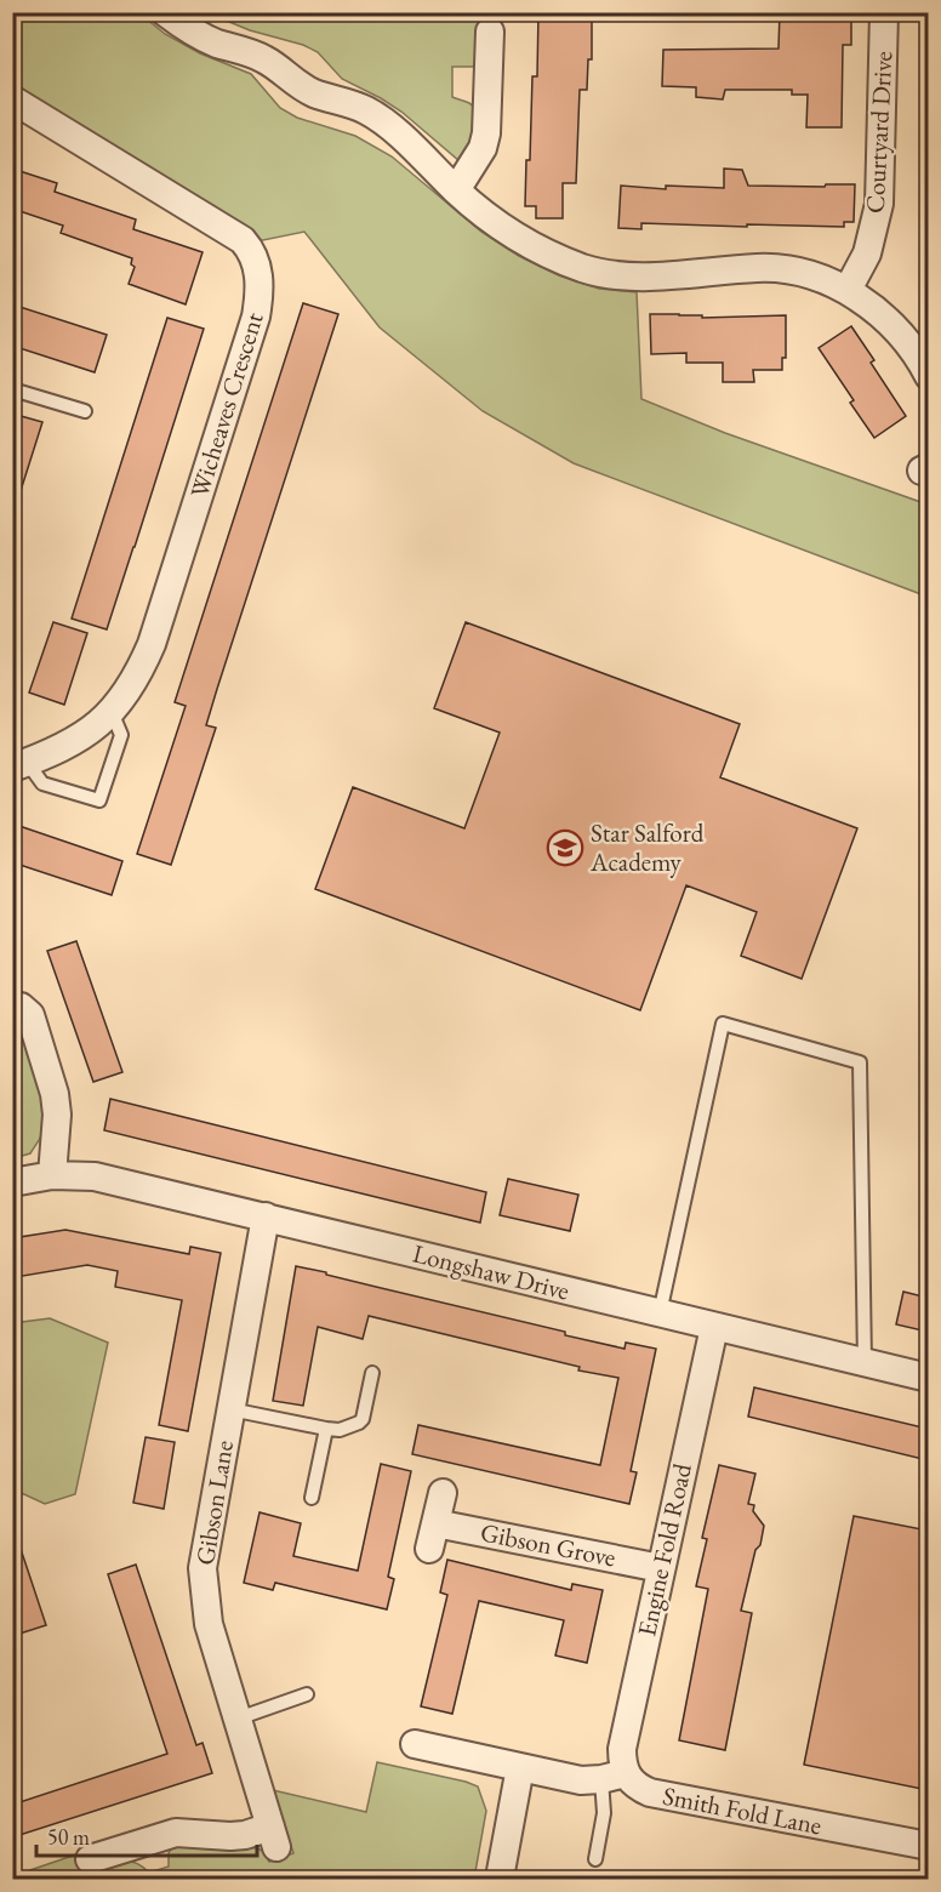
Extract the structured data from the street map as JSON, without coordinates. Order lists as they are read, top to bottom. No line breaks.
{"streets":{"street":["Courtyard Drive","Wicheaves Crescent","Longshaw Drive","Gibson Lane","Gibson Grove","Engine Fold Road","Smith Fold Lane"]},"crossings":[["Longshaw Drive","Gibson Lane"],["Longshaw Drive","Engine Fold Road"],["Gibson Grove","Engine Fold Road"],["Engine Fold Road","Smith Fold Lane"]],"places":{"school or university":["Star Salford Academy"]},"scale_bar":"50 m"}
